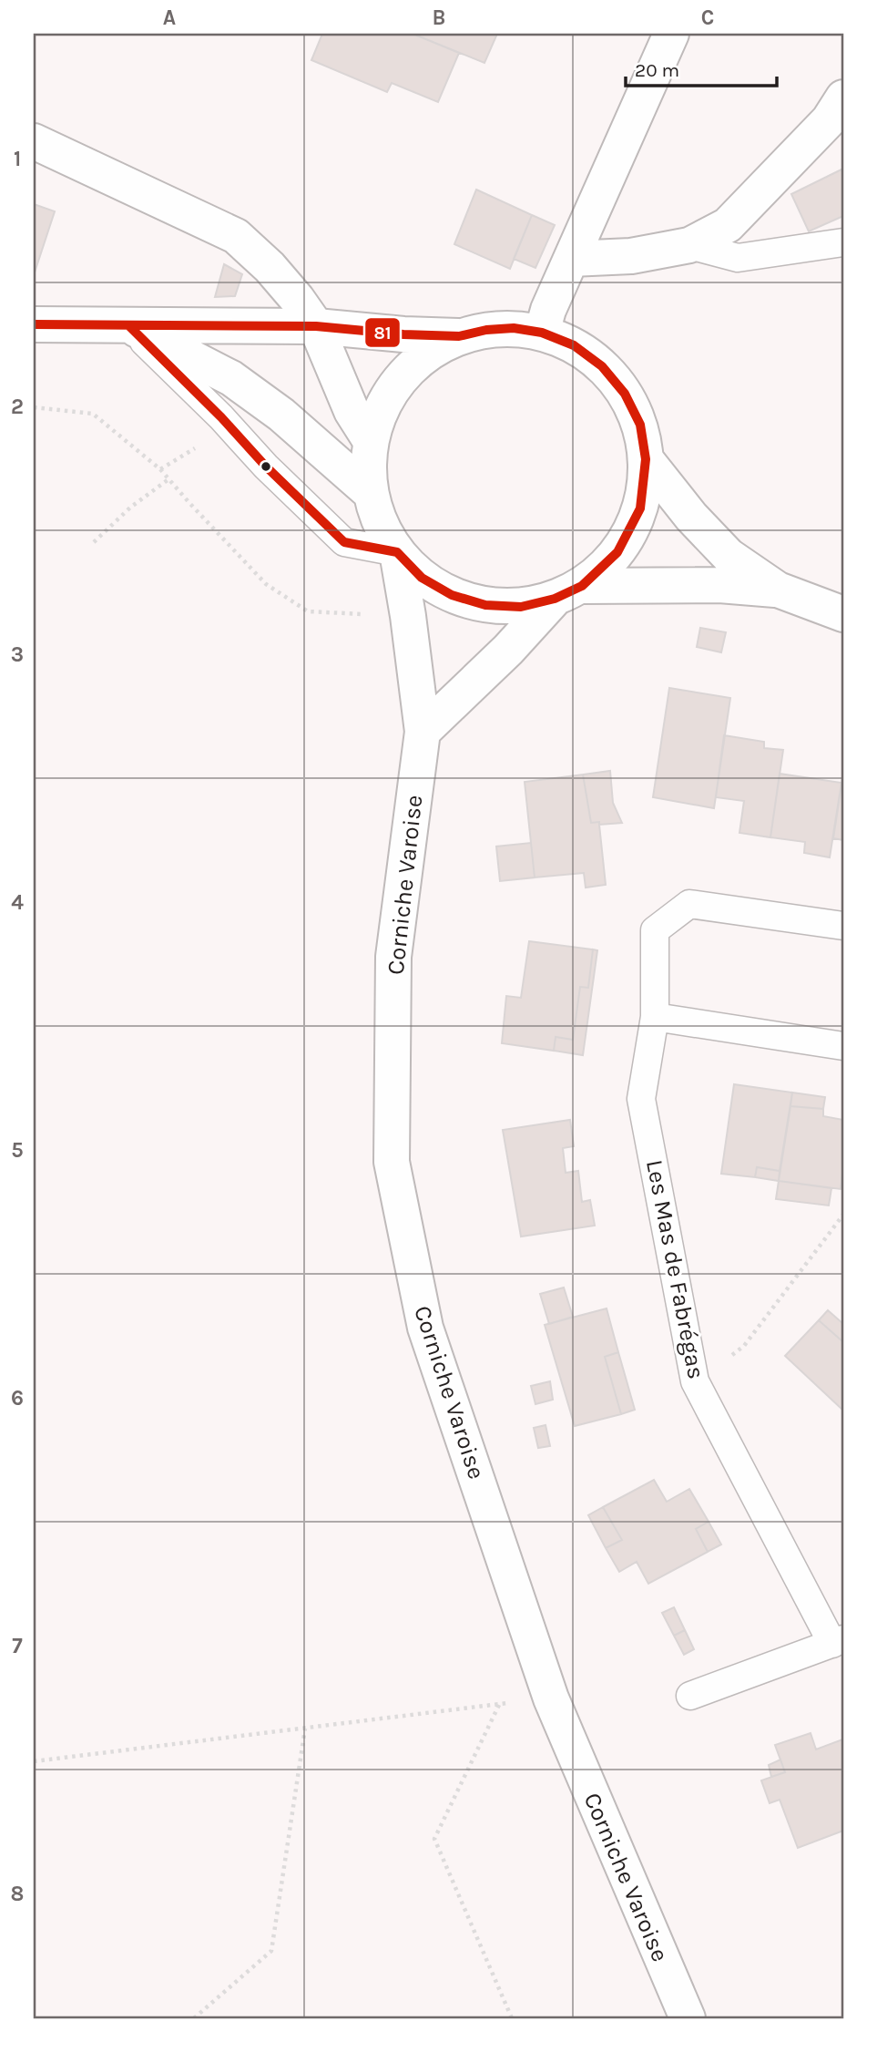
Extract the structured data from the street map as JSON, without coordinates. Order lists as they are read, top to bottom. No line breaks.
{"streets":{"street":["Corniche Varoise"],"lane":["Les Mas de Fabrégas"]},"lines":["transit line 81"],"scale_bar":"20 m","grid":{"columns":["A","B","C"],"rows":["1","2","3","4","5","6","7","8"]}}
